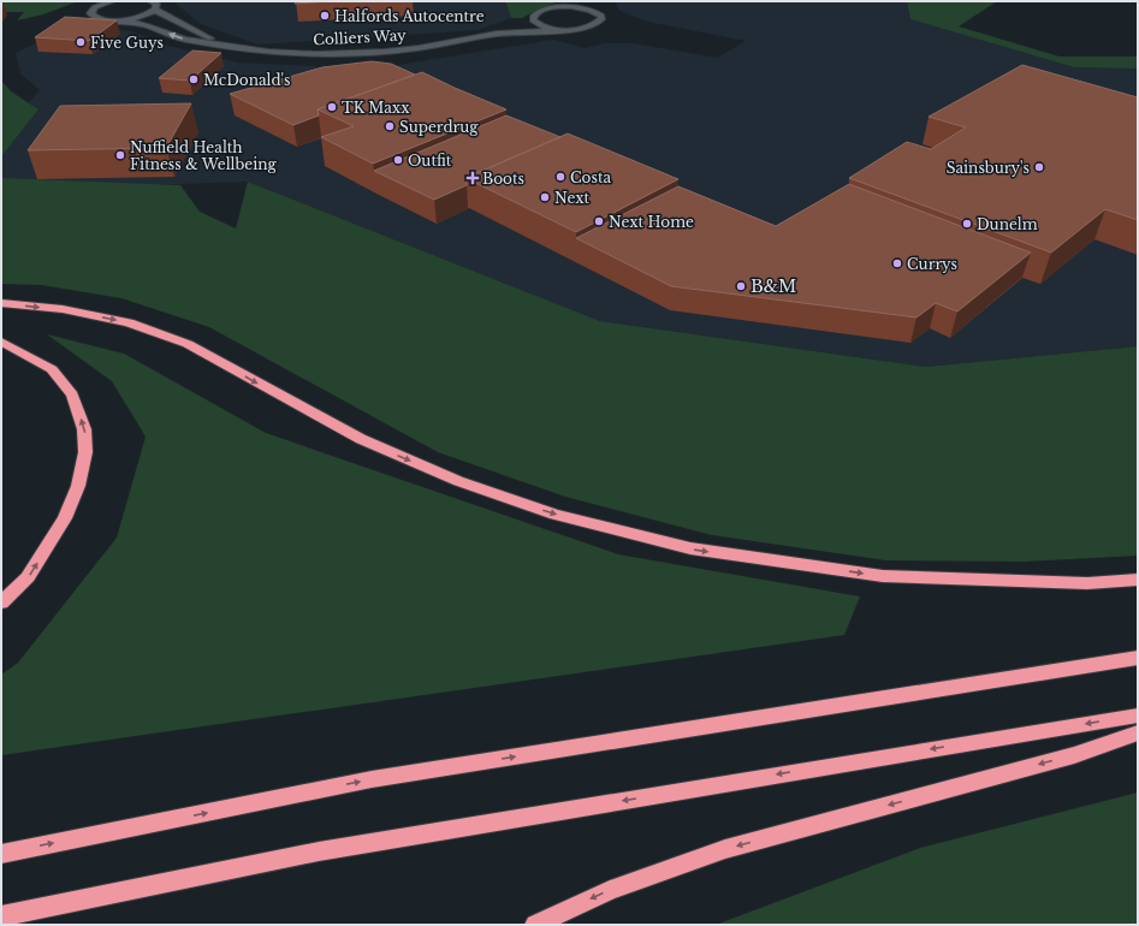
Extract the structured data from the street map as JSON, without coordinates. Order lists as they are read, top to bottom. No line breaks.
{"streets":{"street":["Colliers Way"]},"places":{"other":["Halfords Autocentre","Five Guys","McDonald's","TK Maxx","Superdrug","Nuffield Health Fitness & Wellbeing","Outfit","Sainsbury's","Costa","Next","Next Home","Dunelm","Currys","B&M"],"health":["Boots"]}}
